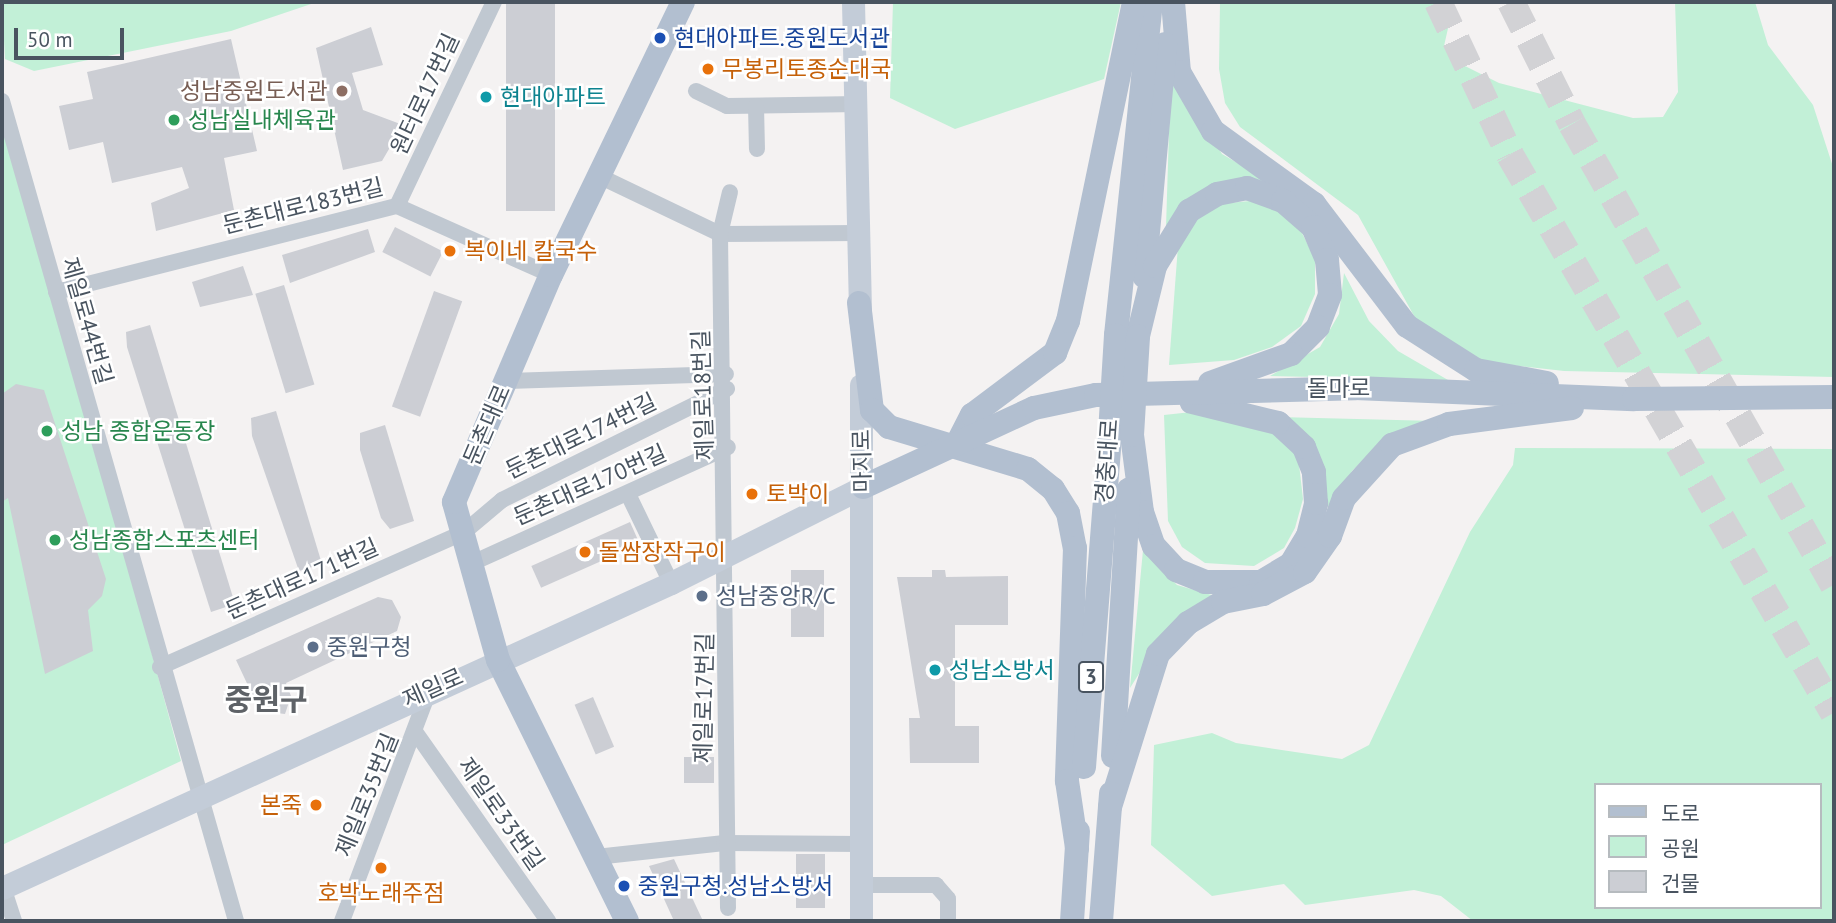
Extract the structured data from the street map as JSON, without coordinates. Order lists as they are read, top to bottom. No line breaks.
{"streets":{"main road":["돌마로","둔촌대로","마지로","경충대로","3","제일로"],"street":["원터로17번길","둔촌대로183번길","제일로44번길","제일로18번길","둔촌대로174번길","둔촌대로170번길","둔촌대로171번길","제일로17번길","제일로35번길","제일로33번길"]},"crossings":[["원터로17번길","둔촌대로183번길"],["둔촌대로183번길","제일로44번길"],["둔촌대로183번길","둔촌대로"],["제일로44번길","둔촌대로171번길"],["제일로44번길","제일로"],["돌마로","마지로"],["돌마로","제일로"],["제일로18번길","둔촌대로174번길"],["제일로18번길","둔촌대로170번길"],["제일로18번길","제일로"],["제일로18번길","제일로17번길"],["둔촌대로","둔촌대로174번길"],["둔촌대로","둔촌대로170번길"],["둔촌대로","둔촌대로171번길"],["둔촌대로","제일로"],["둔촌대로174번길","둔촌대로171번길"],["마지로","제일로"],["제일로","제일로17번길"],["제일로","제일로35번길"],["제일로35번길","제일로33번길"]],"districts":["중원구"],"places":["현대아파트.중원도서관","무봉리토종순대국","성남중원도서관","현대아파트","성남실내체육관","복이네 칼국수","성남 종합운동장","토박이","성남종합스포츠센터","돌쌈장작구이","성남중앙R/C","중원구청","성남소방서","본죽","호박노래주점","중원구청.성남소방서"],"legend":["도로","공원","건물"],"scale_bar":"50 m"}
